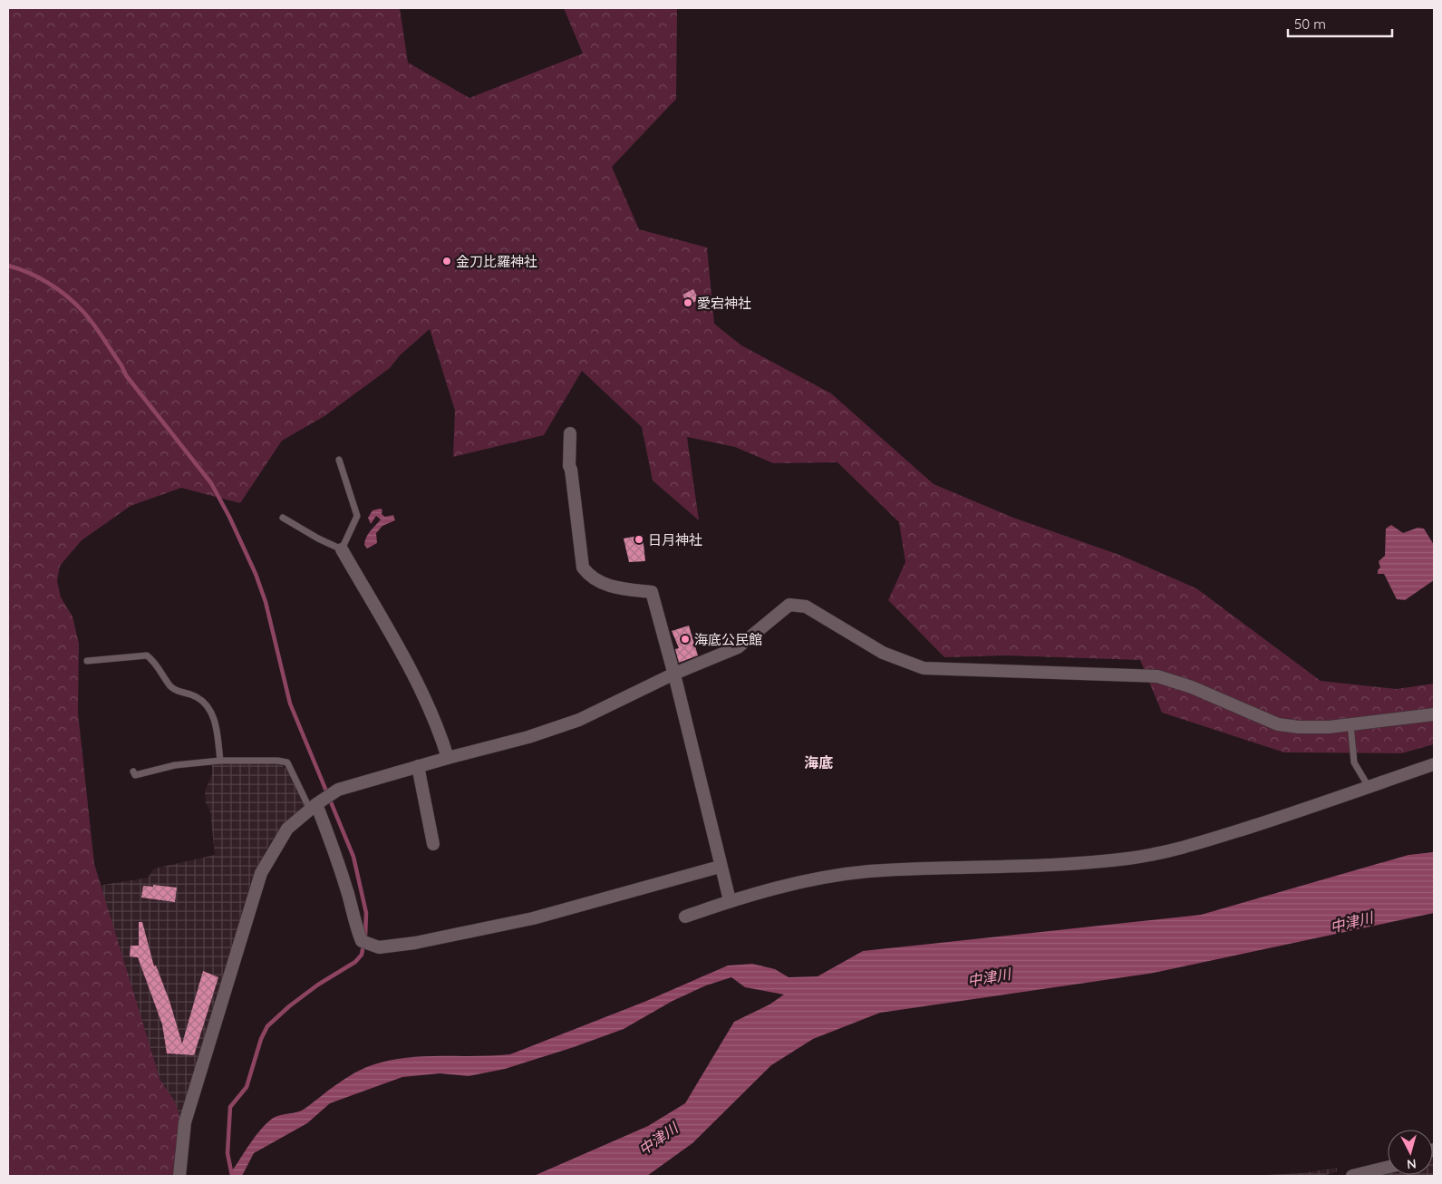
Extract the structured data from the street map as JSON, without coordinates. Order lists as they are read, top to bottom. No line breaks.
{"districts":["海底"],"water":["中津川"],"places":["金刀比羅神社","愛宕神社","日月神社","海底公民館"],"scale_bar":"50 m","north":"bottom"}
